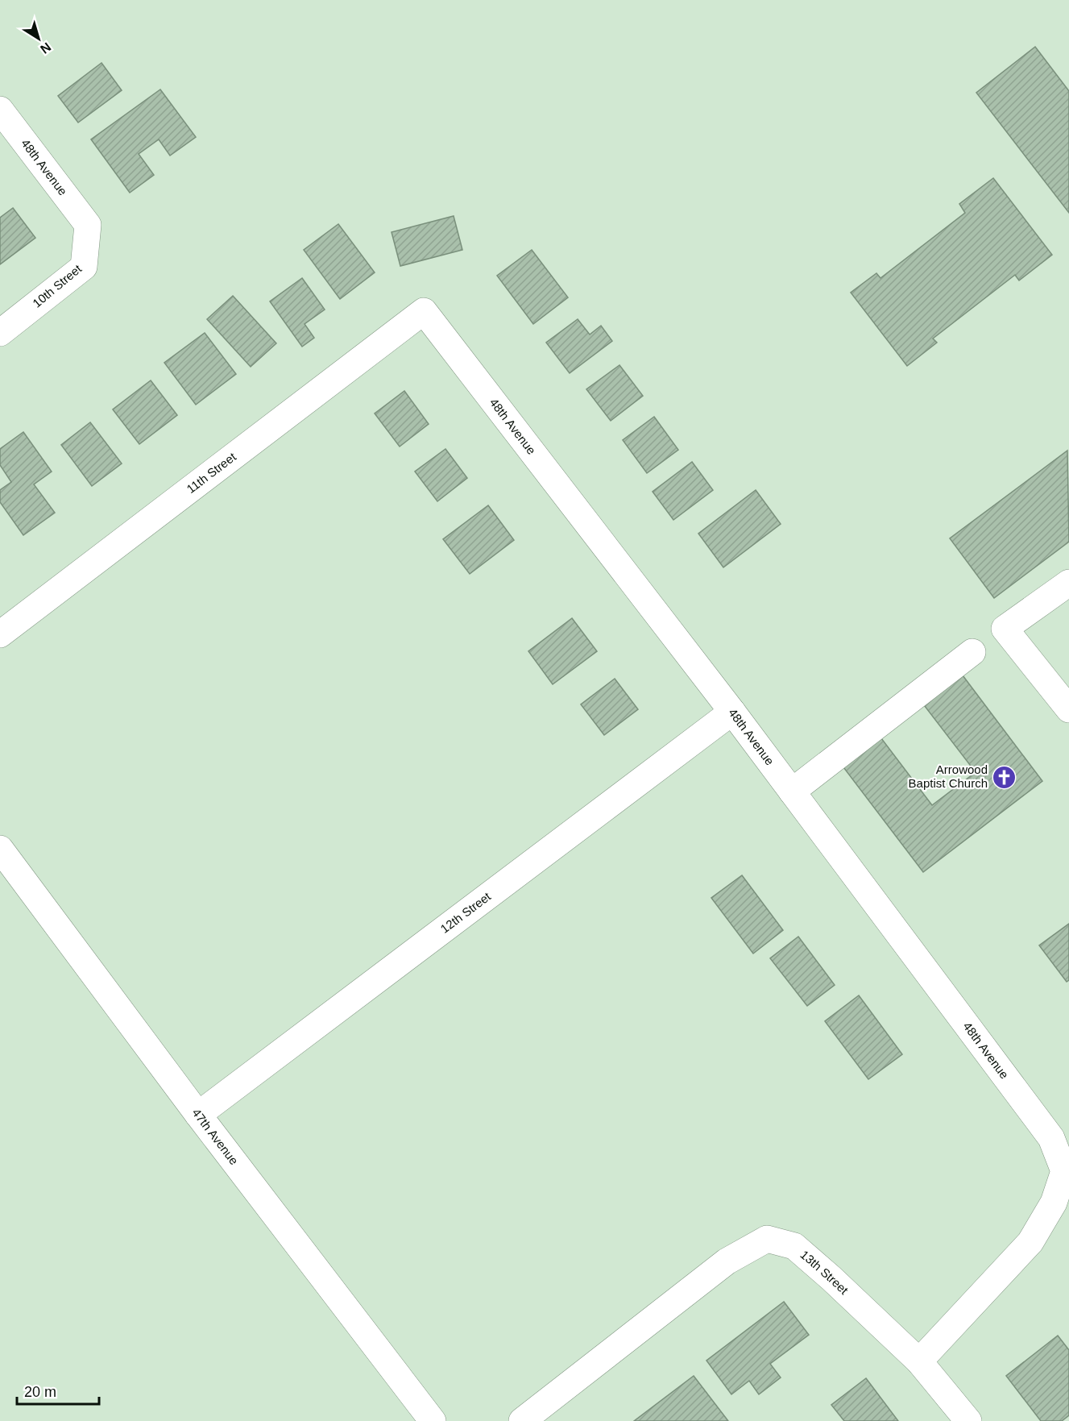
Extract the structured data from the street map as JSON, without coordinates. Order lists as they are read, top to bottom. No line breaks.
{"streets":{"street":["48th Avenue","10th Street","11th Street","12th Street","47th Avenue","13th Street"]},"crossings":[["48th Avenue","10th Street"],["48th Avenue","11th Street"],["48th Avenue","12th Street"],["48th Avenue","13th Street"],["12th Street","47th Avenue"]],"places":{"church":["Arrowood Baptist Church"]},"scale_bar":"20 m","north":"bottom right"}
